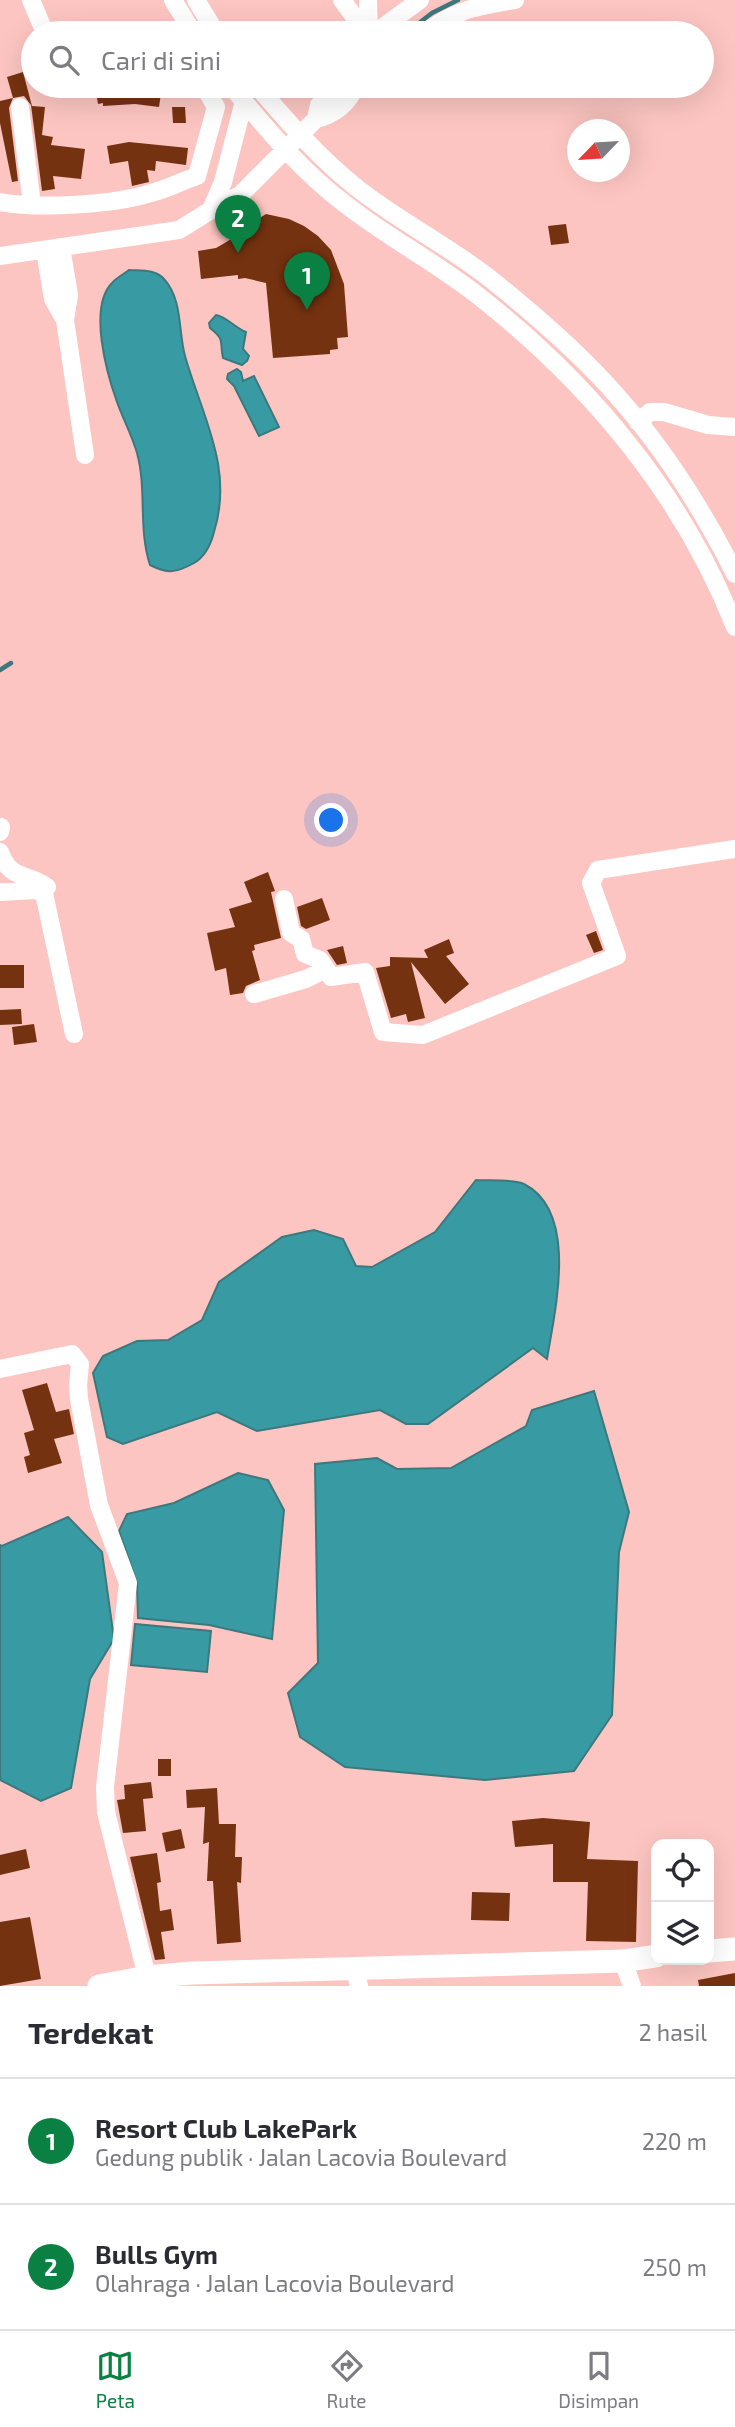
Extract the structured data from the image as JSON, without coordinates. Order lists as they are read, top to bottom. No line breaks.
{"north":"bottom left","page":{"search":"Cari di sini","pins":["2","1"],"heading":["Terdekat","2 hasil"],"list":[{"mark":"1","name":"Resort Club LakePark","note":"Gedung publik · Jalan Lacovia Boulevard","value":"220 m"},{"mark":"2","name":"Bulls Gym","note":"Olahraga · Jalan Lacovia Boulevard","value":"250 m"}],"nav":["Peta","Rute","Disimpan"]}}
